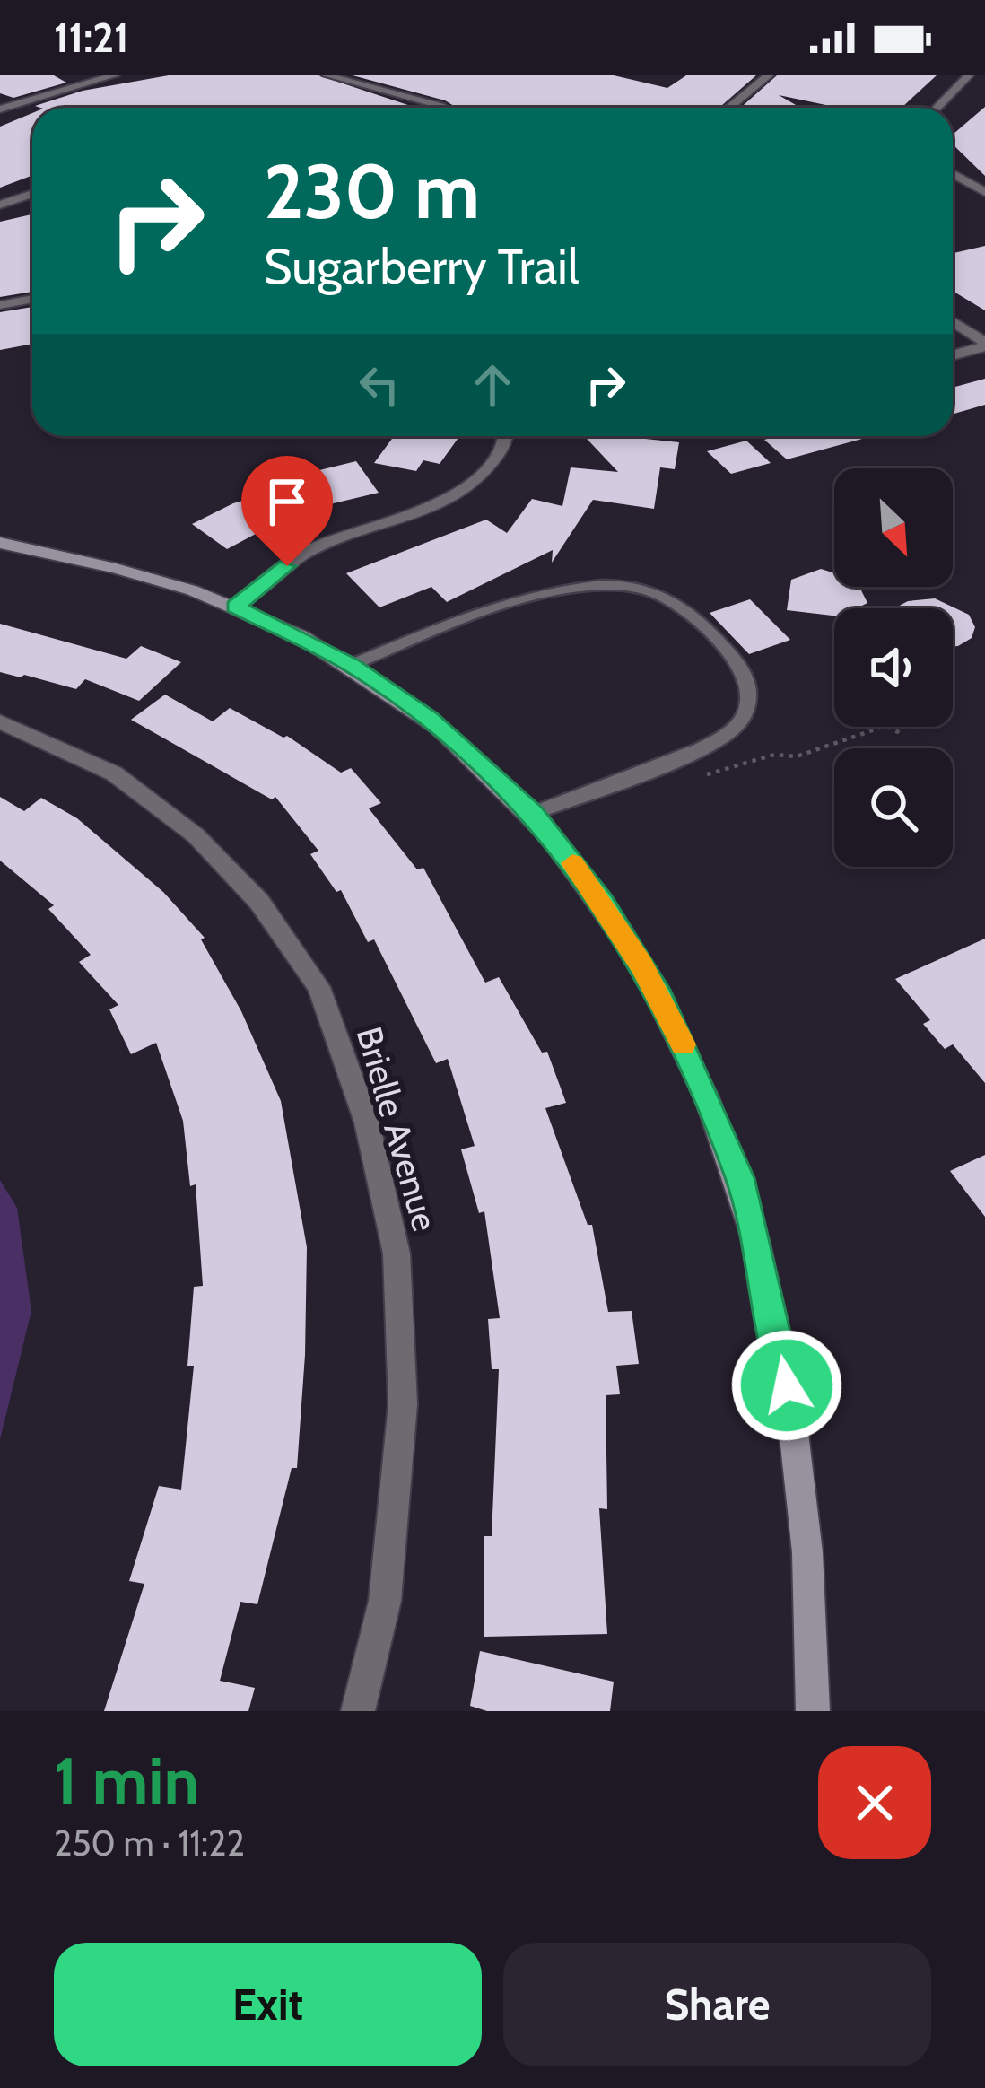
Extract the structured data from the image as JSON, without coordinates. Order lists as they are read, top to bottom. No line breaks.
{"streets":{"street":["Brielle Avenue"]},"north":"bottom right","page":{"status":"11:21","turn":["230 m","Sugarberry Trail"],"heading":["1 min","250 m · 11:22"],"buttons":["Exit","Share"]}}
